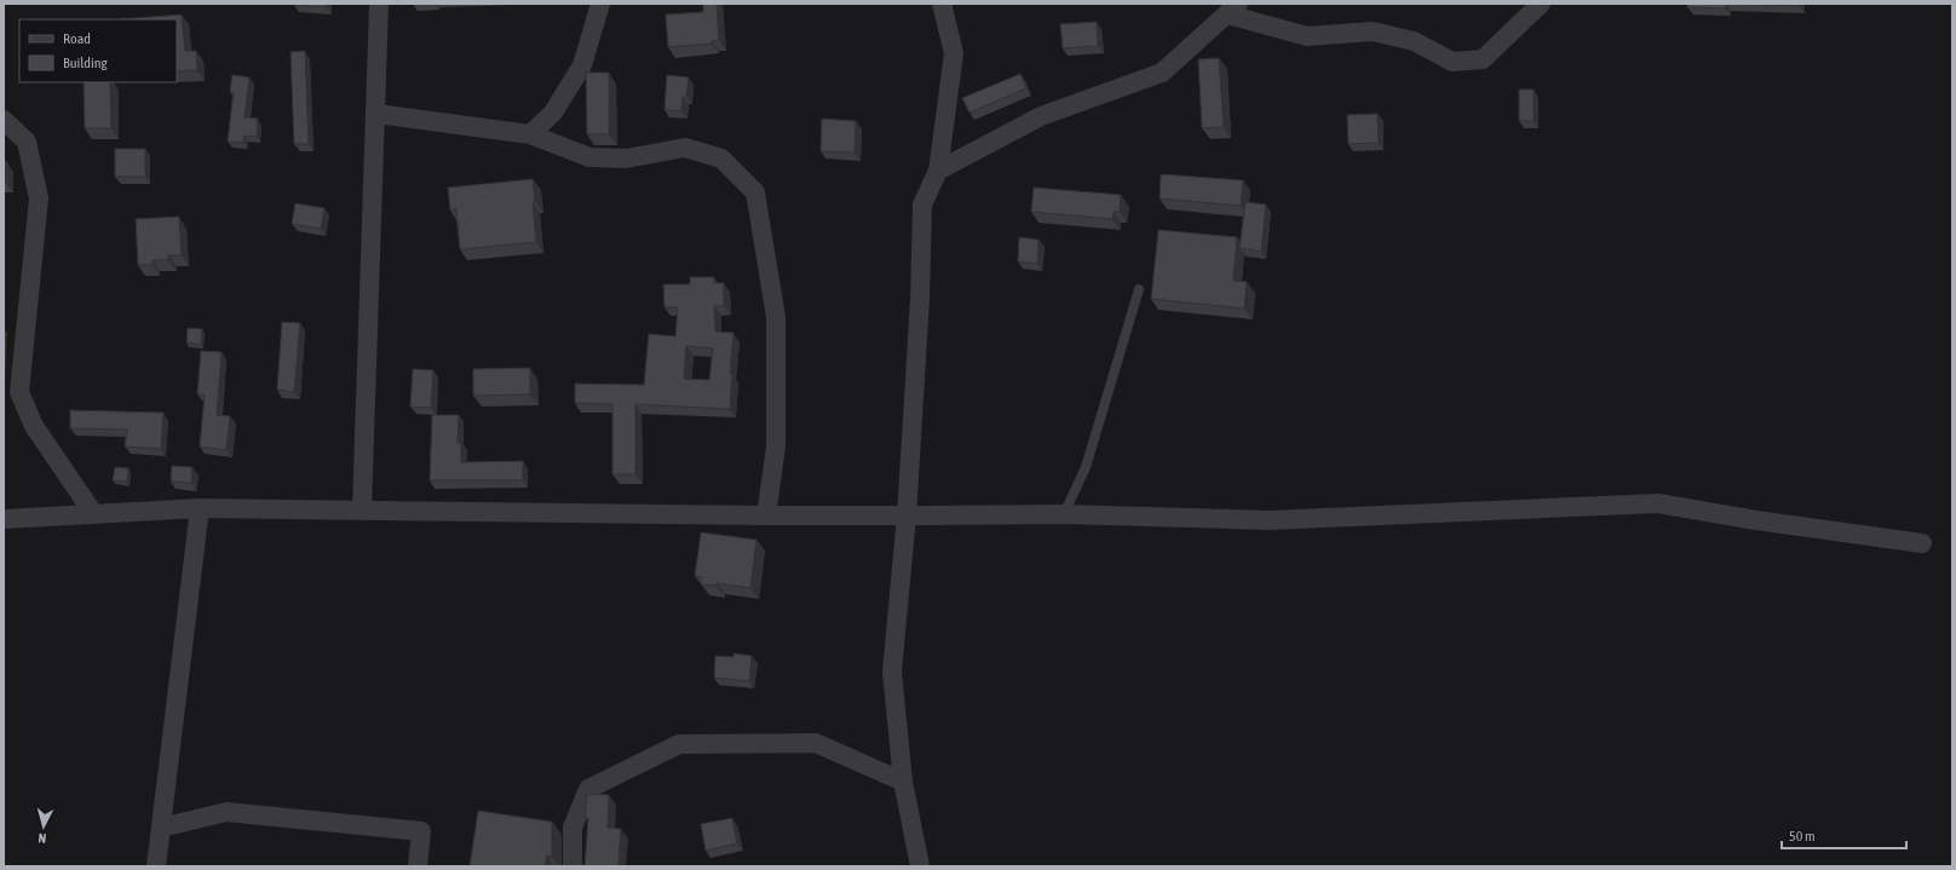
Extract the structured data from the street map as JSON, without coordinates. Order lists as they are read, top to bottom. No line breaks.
{"legend":["Road","Building"],"scale_bar":"50 m","north":"bottom"}
